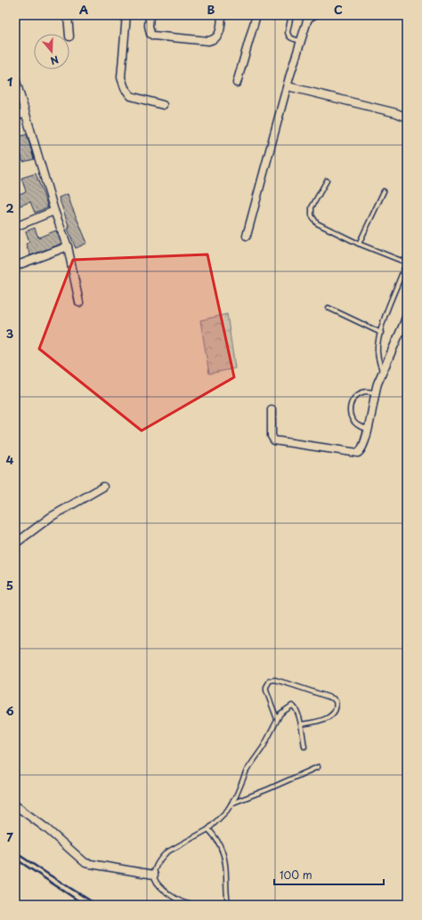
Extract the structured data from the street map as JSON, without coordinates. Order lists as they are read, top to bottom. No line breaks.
{"scale_bar":"100 m","north":"bottom","grid":{"columns":["A","B","C"],"rows":["1","2","3","4","5","6","7"]}}
